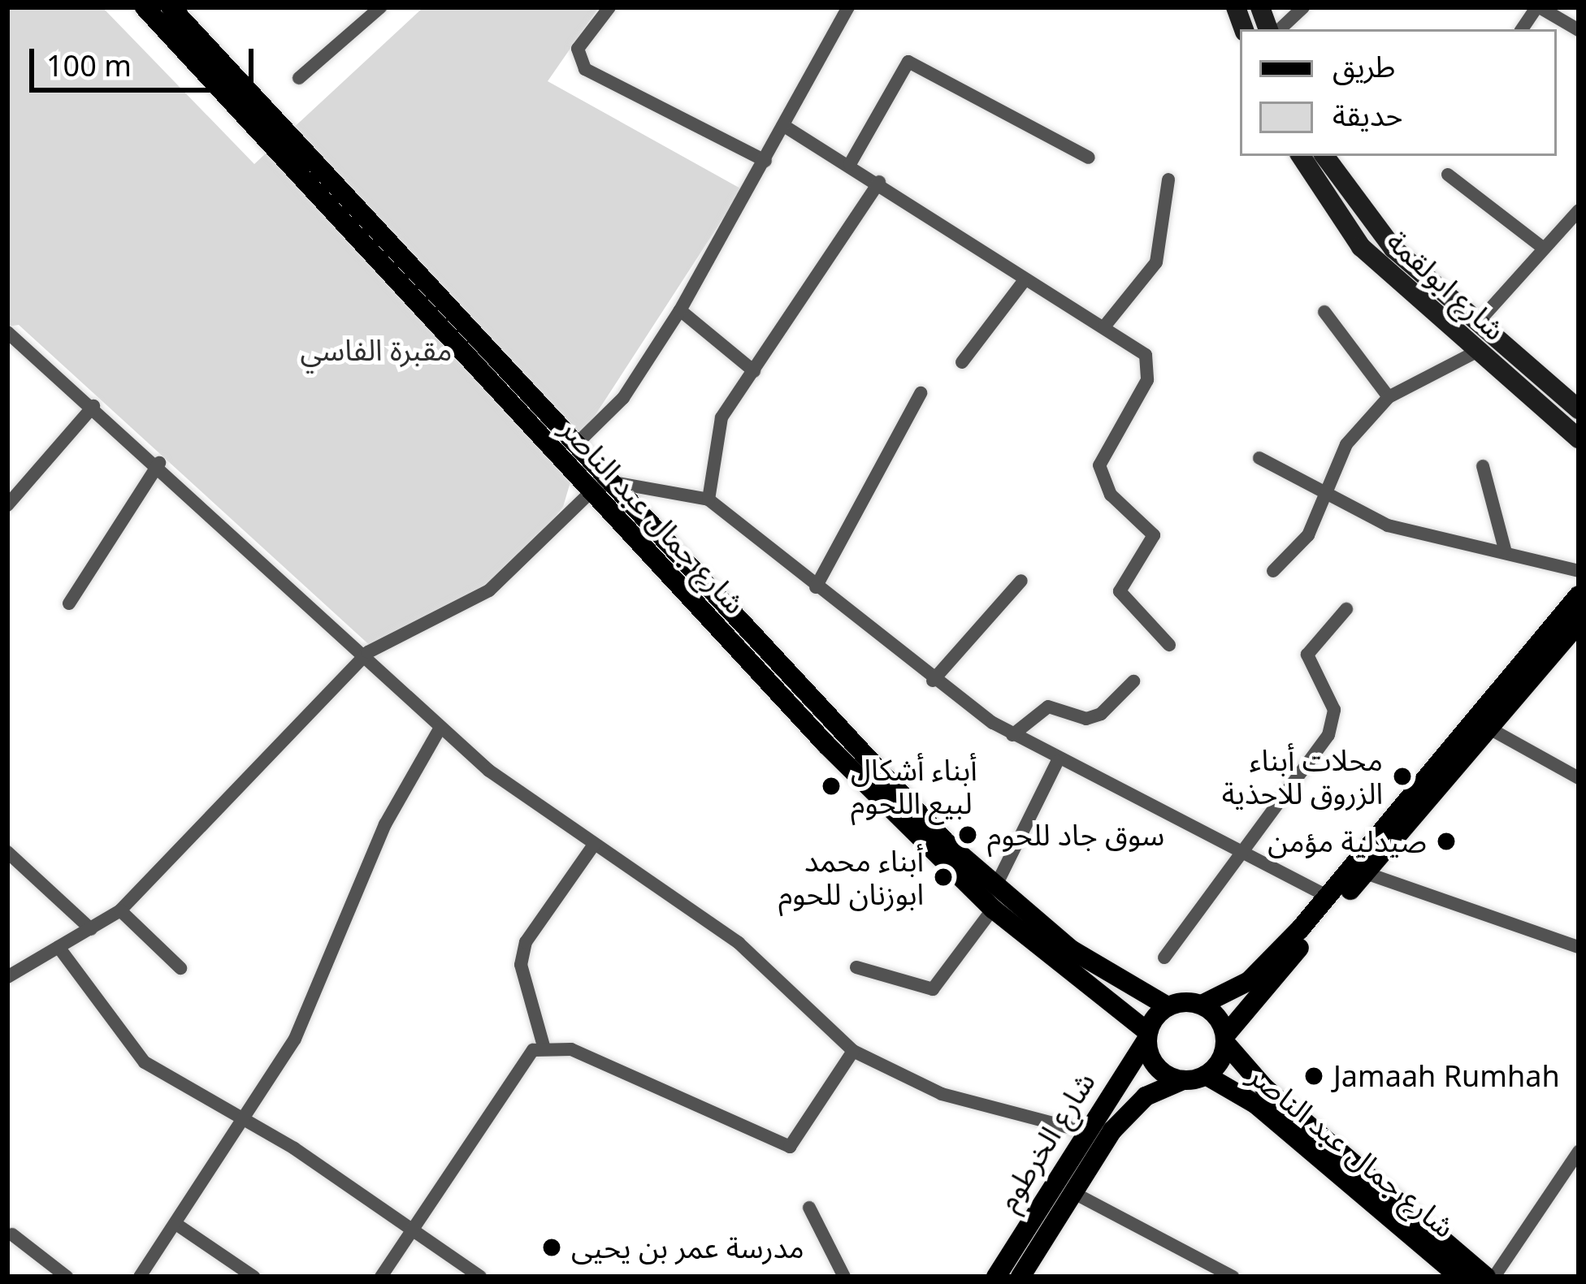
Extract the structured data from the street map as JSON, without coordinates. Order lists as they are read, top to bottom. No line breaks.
{"streets":{"main road":["شارع جمال عبد الناصر","شارع الخرطوم"],"street":["شارع ابولقمة"]},"crossings":[["شارع جمال عبد الناصر","شارع الخرطوم"]],"parks":["مقبرة الفاسي"],"places":["محلات أبناء الزروق للاحذية","أبناء أشكال لبيع اللحوم","سوق جاد للحوم","صيدلية مؤمن","أبناء محمد ابوزنان للحوم","Jamaah Rumhah","مدرسة عمر بن يحيى"],"legend":["طريق","حديقة"],"scale_bar":"100 m"}
